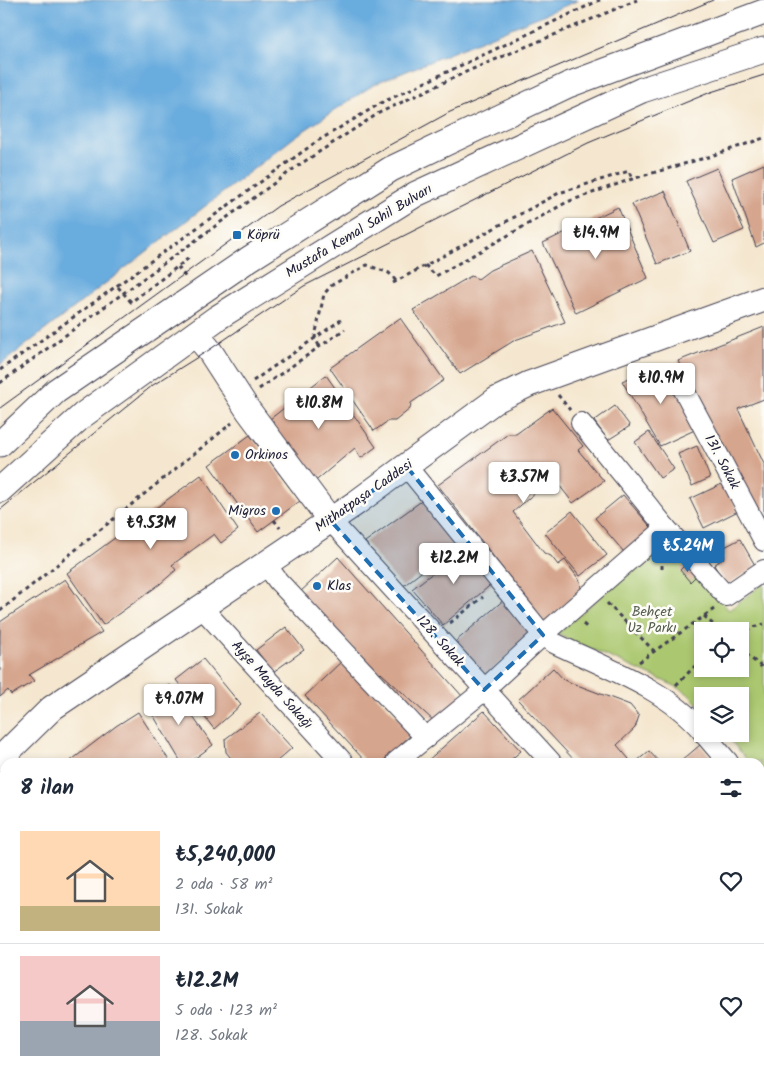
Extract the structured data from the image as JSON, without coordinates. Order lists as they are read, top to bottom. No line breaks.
{"streets":{"main road":["Mustafa Kemal Sahil Bulvarı","Mithatpaşa Caddesi"],"street":["131. Sokak","128. Sokak","Ayşe Mayda Sokağı"]},"crossings":[["Mithatpaşa Caddesi","128. Sokak"],["Mithatpaşa Caddesi","Ayşe Mayda Sokağı"]],"parks":["Behçet Uz Parkı"],"places":{"transit":["Köprü"],"other":["Orkinos","Migros","Klas"]},"page":{"price":["₺14.9M","₺10.9M","₺10.8M","₺3.57M","₺9.53M","₺5.24M","₺12.2M","₺9.07M"],"heading":"8 ilan","list":[{"name":"₺5,240,000","note":"2 oda · 58 m² · 131. Sokak"},{"name":"₺12.2M","note":"5 oda · 123 m² · 128. Sokak"}]}}
